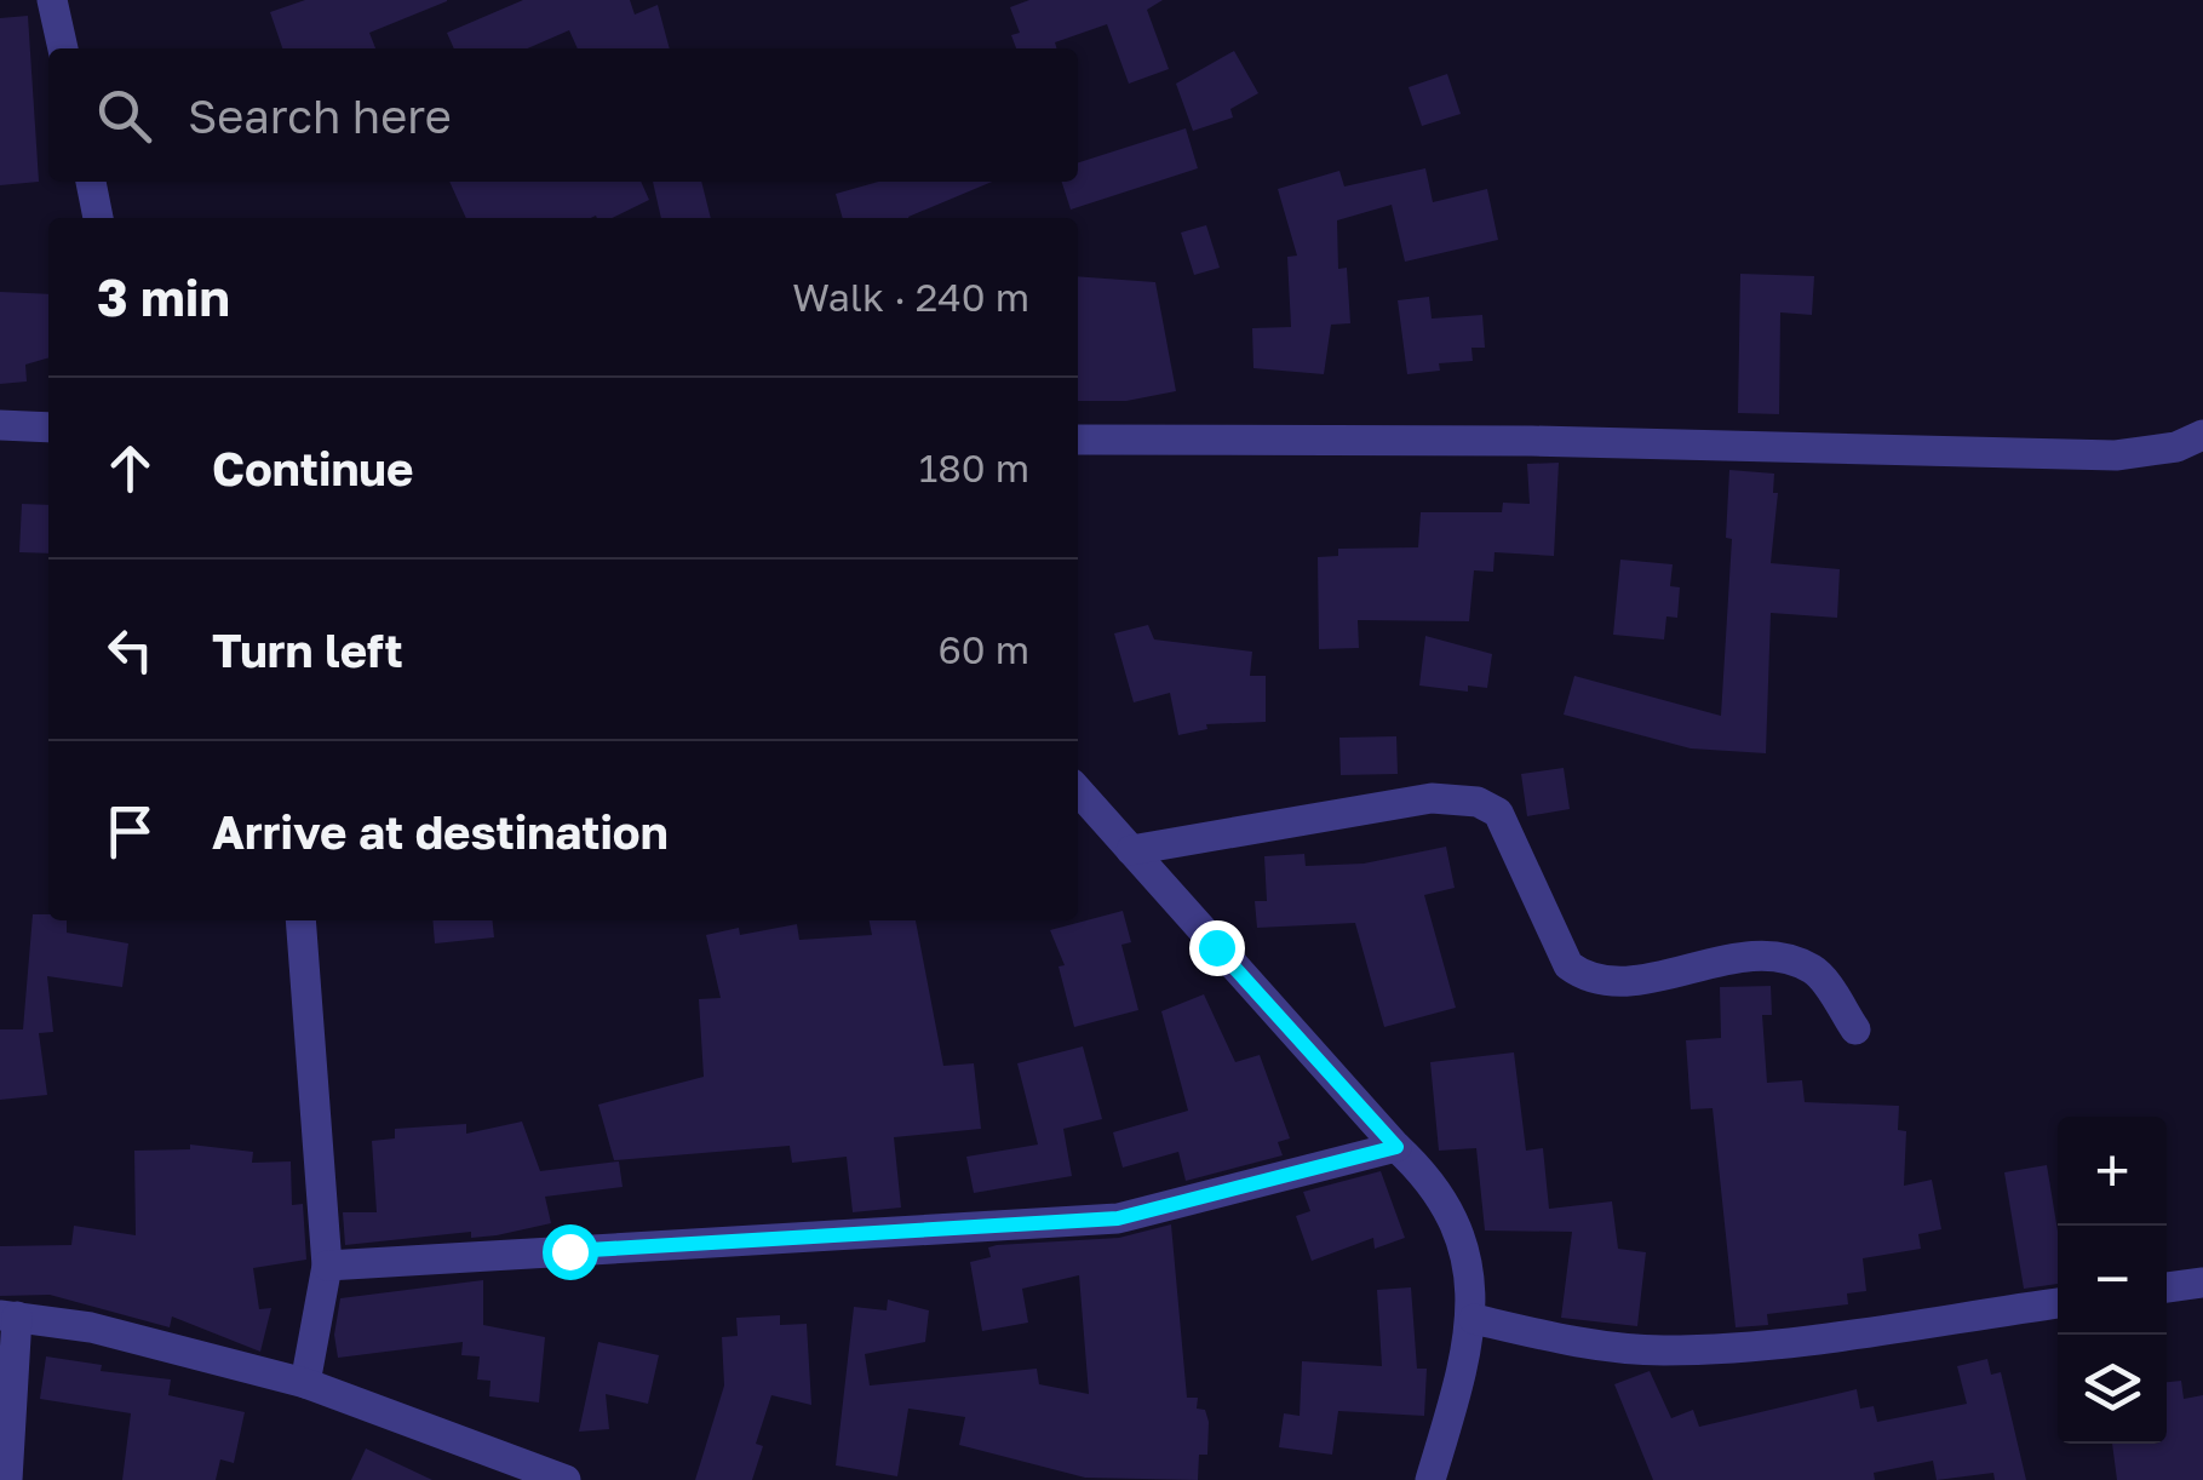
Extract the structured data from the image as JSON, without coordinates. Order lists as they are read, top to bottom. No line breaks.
{"page":{"search":"Search here","heading":["3 min","Walk · 240 m"],"list":[["Continue","180 m"],["Turn left","60 m"],"Arrive at destination"],"map_buttons":["+","−"]}}
